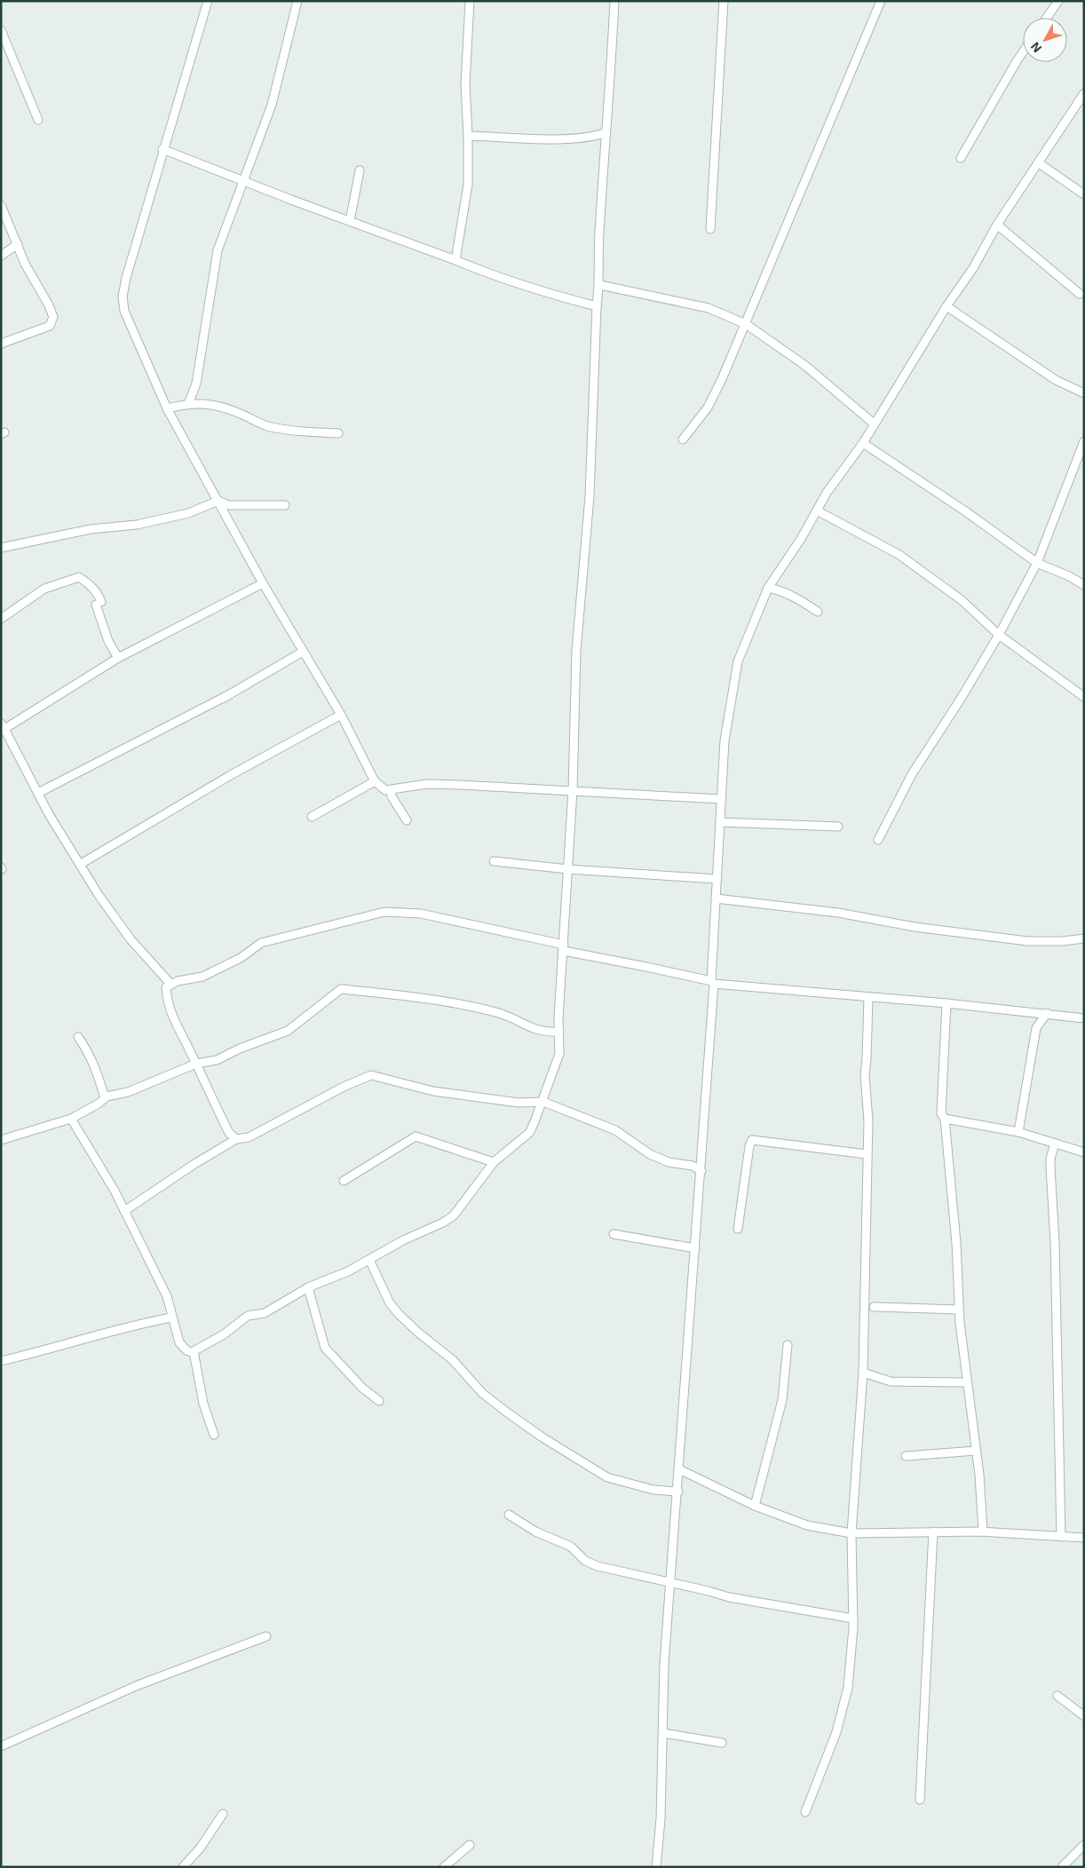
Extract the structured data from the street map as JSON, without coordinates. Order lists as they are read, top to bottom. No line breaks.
{"north":"bottom left"}
